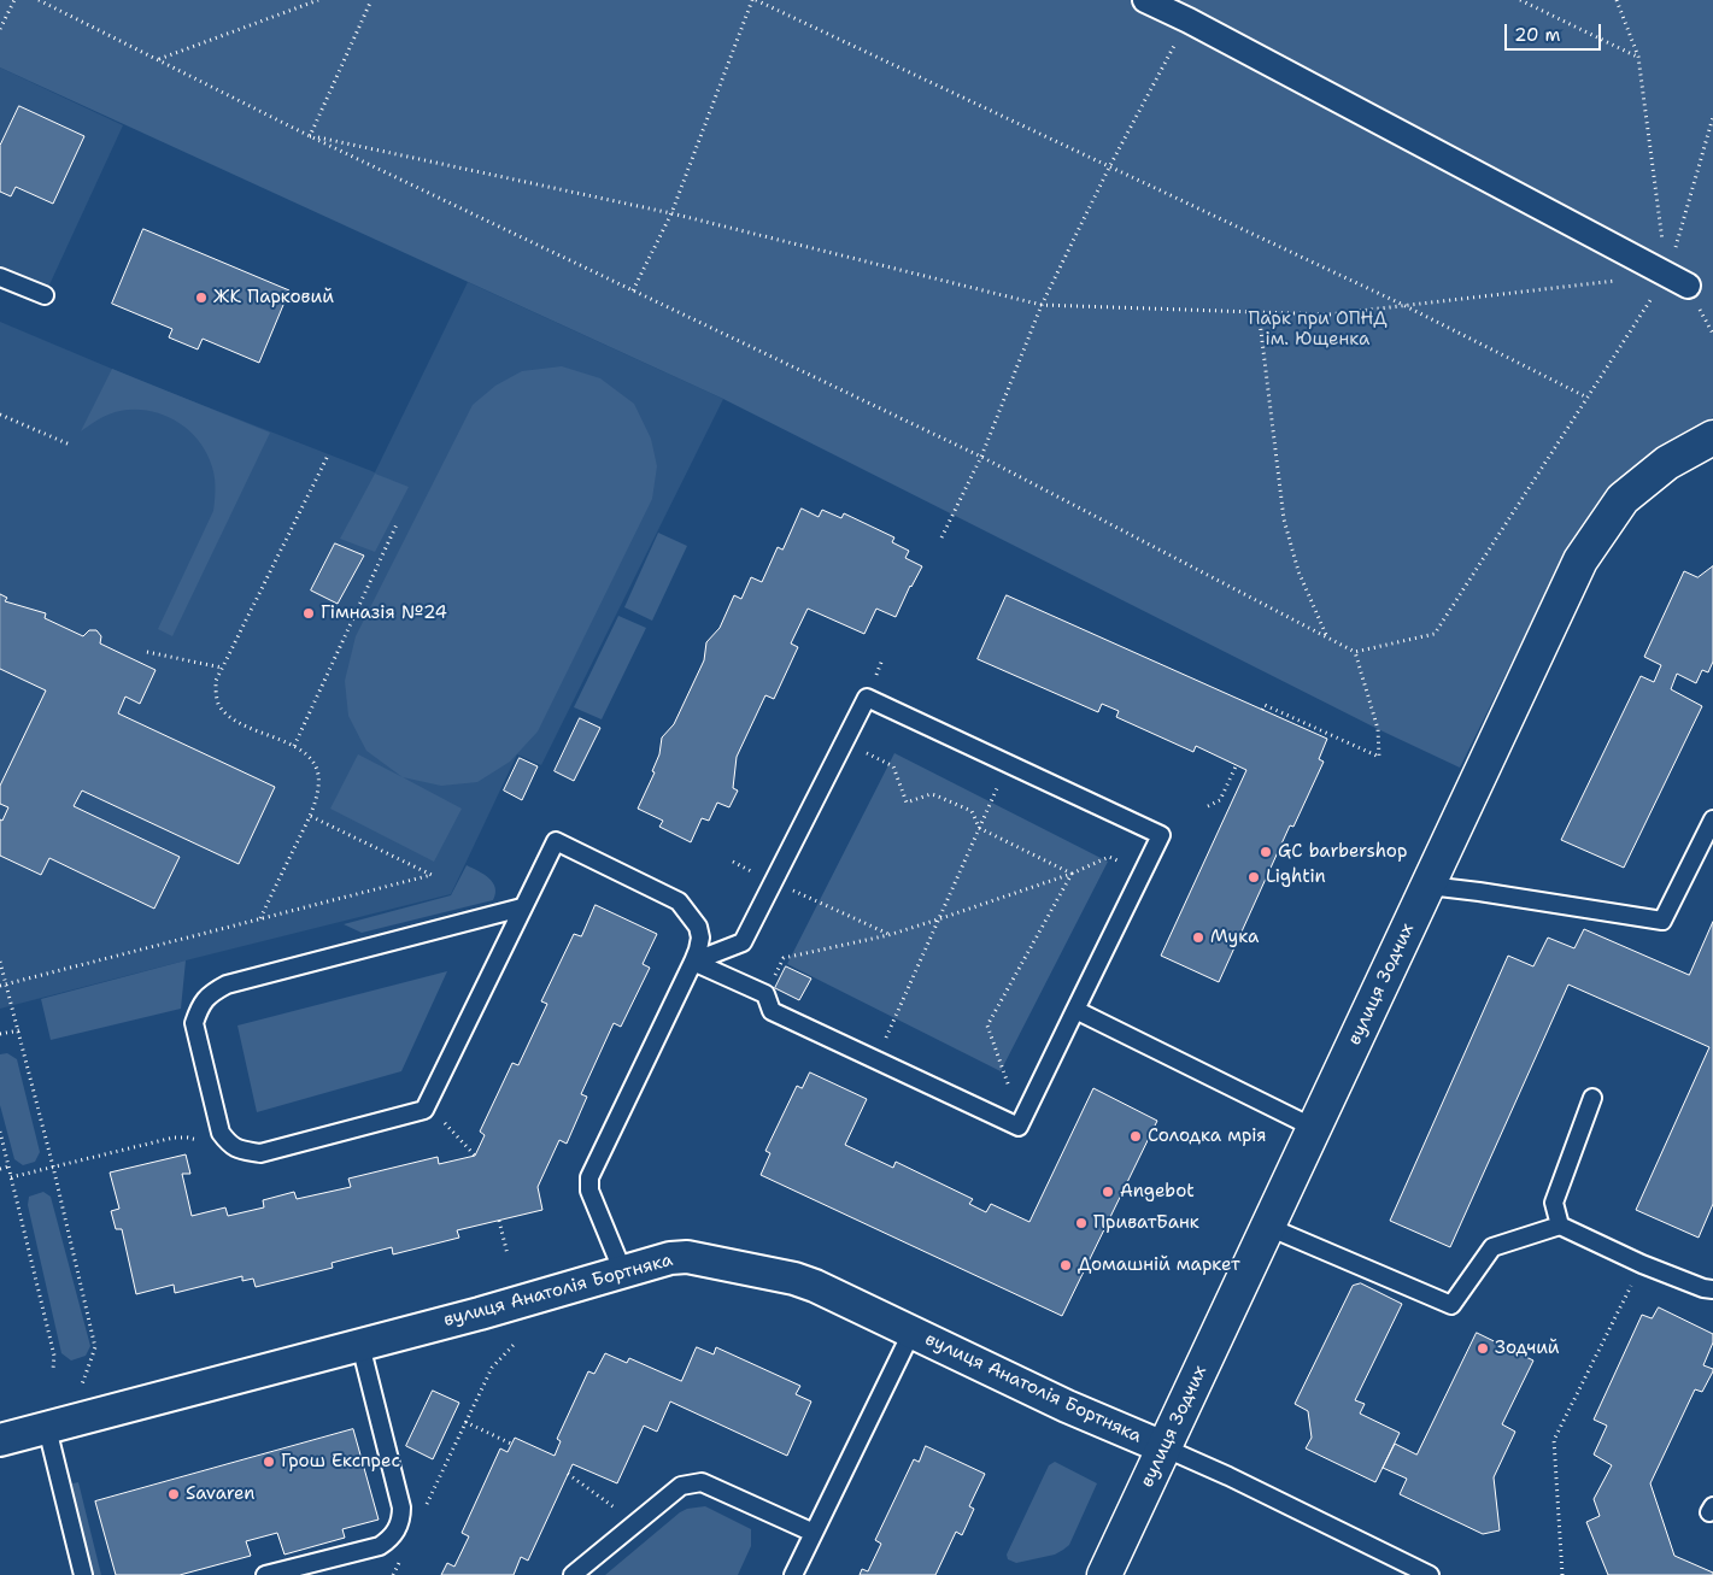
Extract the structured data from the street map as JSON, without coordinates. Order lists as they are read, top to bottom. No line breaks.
{"streets":{"main road":["вулиця Зодчих"],"street":["вулиця Анатолія Бортняка"]},"crossings":[["вулиця Зодчих","вулиця Анатолія Бортняка"]],"parks":["Парк при ОПНД ім. Ющенка"],"places":["ЖК Парковий","Гімназія №24","GC barbershop","Lightin","Мука","Солодка мрія","Angebot","ПриватБанк","Домашній маркет","Зодчий","Грош Експрес","Savaren"],"scale_bar":"20 m"}
